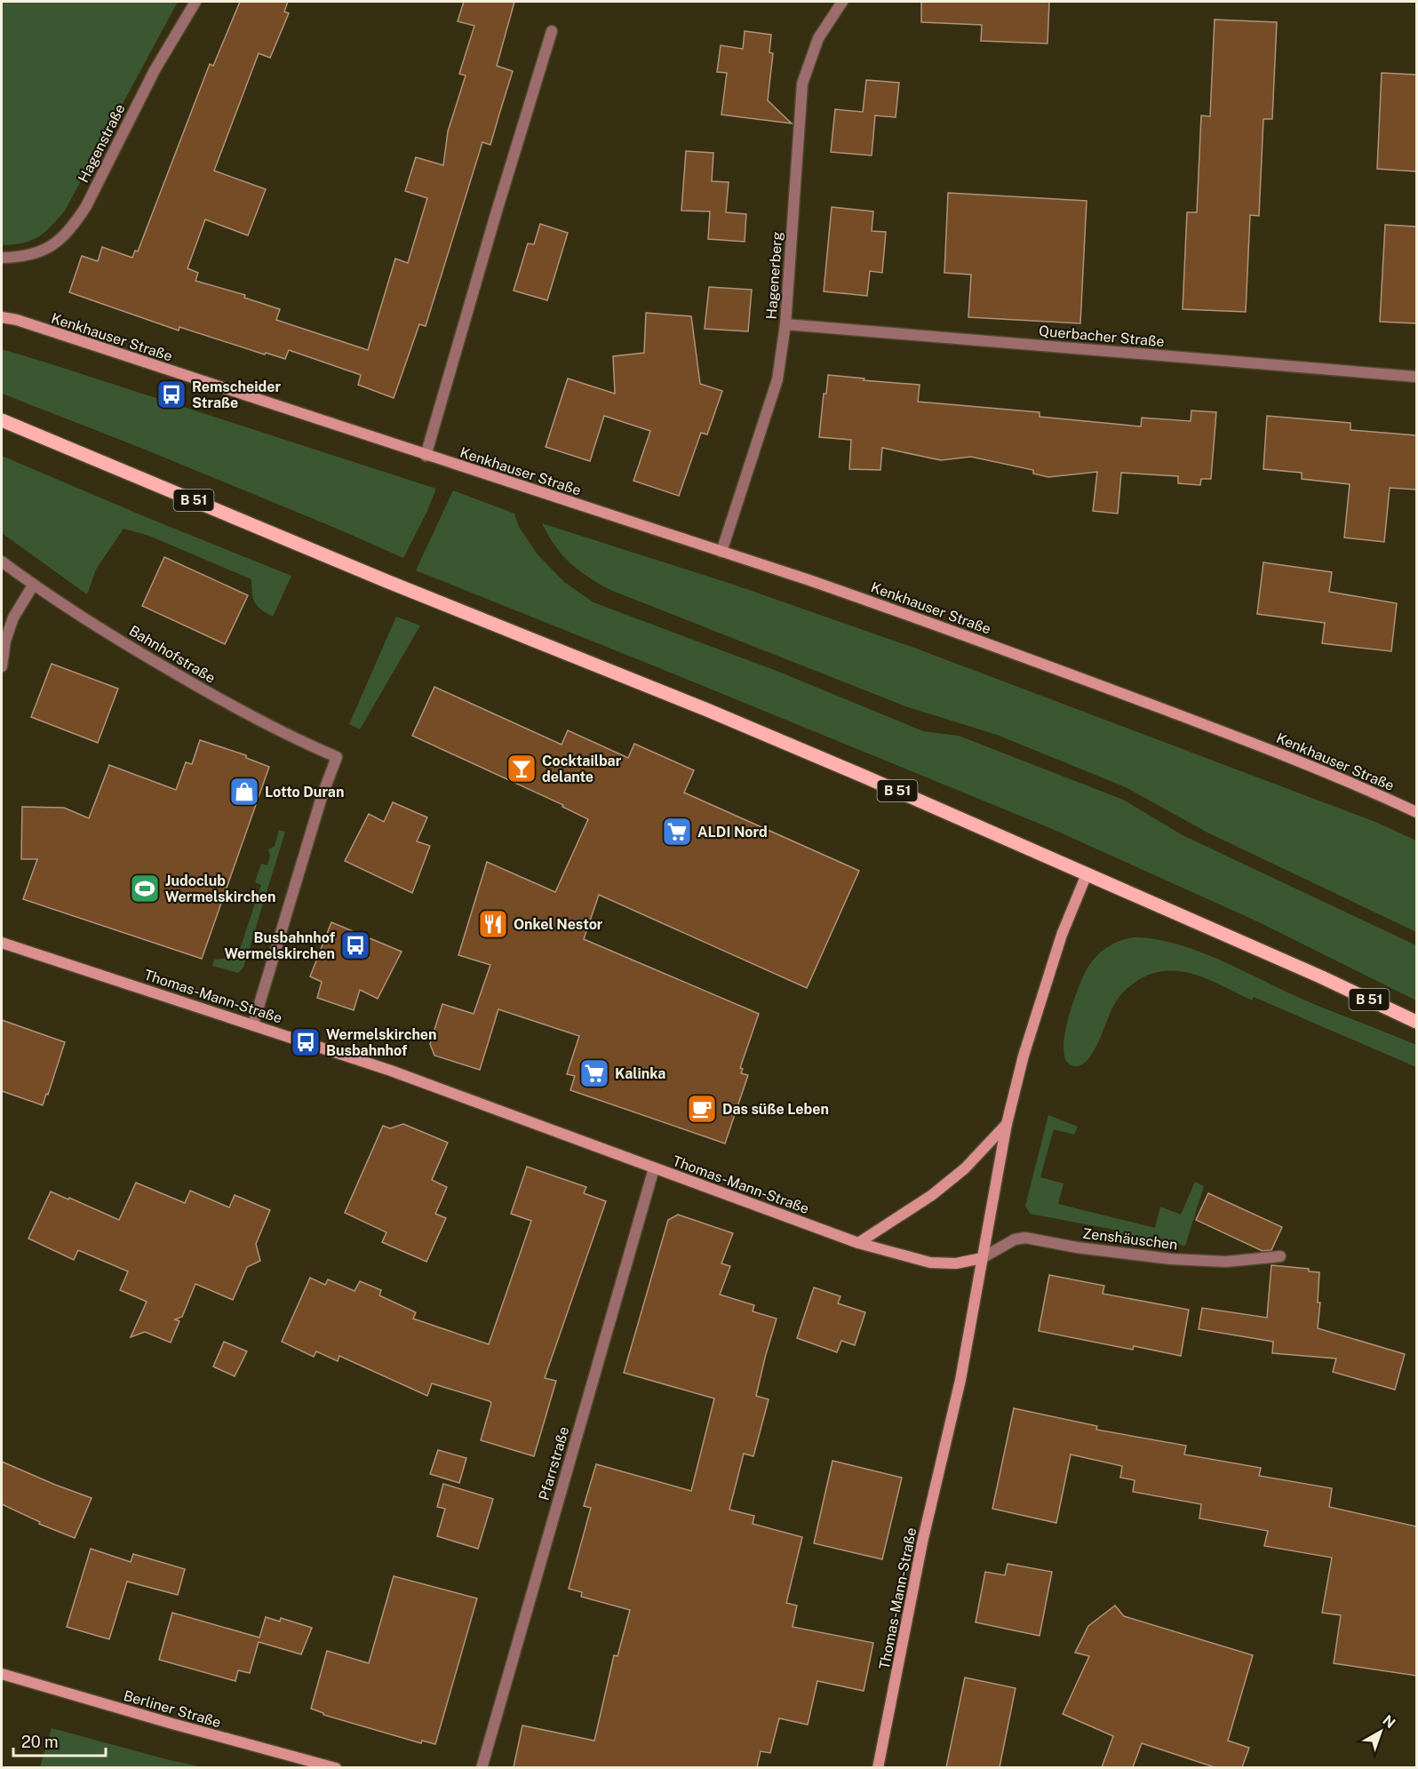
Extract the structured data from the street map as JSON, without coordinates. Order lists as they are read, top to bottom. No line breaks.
{"streets":{"main road":["B 51"],"street":["Hagenstraße","Hagenerberg","Querbacher Straße","Kenkhauser Straße","Bahnhofstraße","Thomas-Mann-Straße","Zenshäuschen","Pfarrstraße","Berliner Straße"]},"crossings":[["Hagenerberg","Querbacher Straße"],["Hagenerberg","Kenkhauser Straße"],["Bahnhofstraße","Thomas-Mann-Straße"],["Thomas-Mann-Straße","Zenshäuschen"],["Thomas-Mann-Straße","Pfarrstraße"]],"places":{"bus stop":["Remscheider Straße","Busbahnhof Wermelskirchen","Wermelskirchen Busbahnhof"],"bar":["Cocktailbar delante"],"shop":["Lotto Duran"],"supermarket":["ALDI Nord","Kalinka"],"sports":["Judoclub Wermelskirchen"],"restaurant":["Onkel Nestor"],"cafe":["Das süße Leben"]},"scale_bar":"20 m","north":"top right"}
